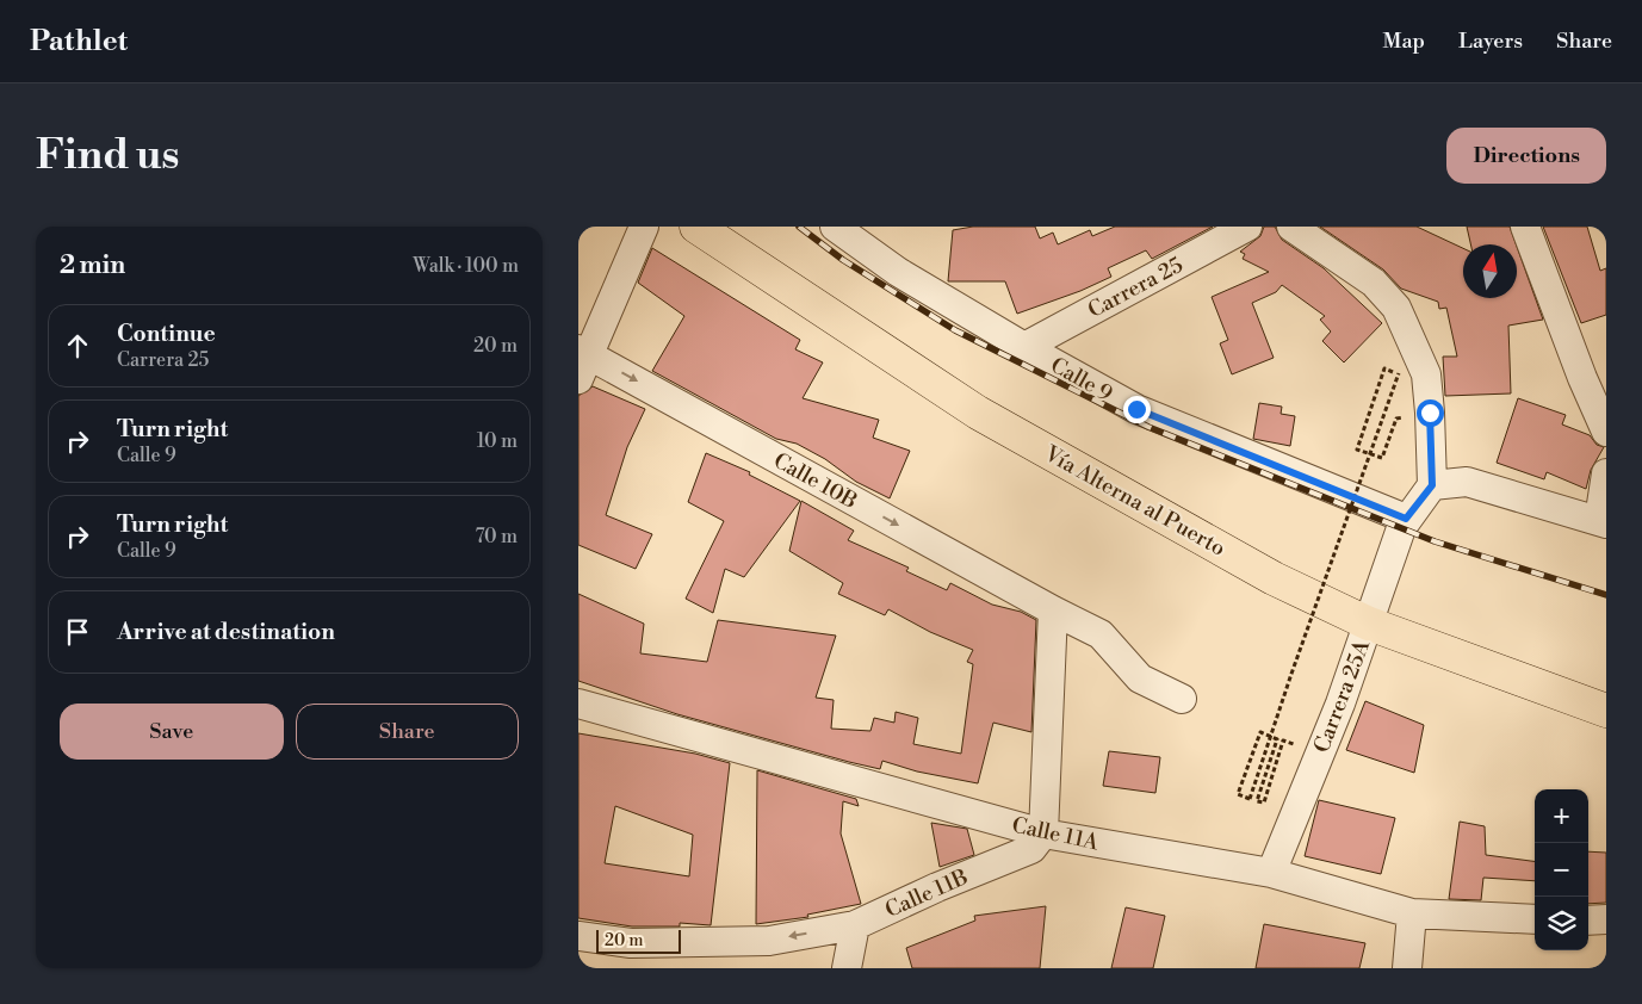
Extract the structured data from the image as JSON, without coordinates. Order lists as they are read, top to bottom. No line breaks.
{"streets":{"main road":["Vía Alterna al Puerto"],"street":["Carrera 25","Calle 9","Calle 10B","Carrera 25A","Calle 11A","Calle 11B"]},"crossings":[["Carrera 25","Calle 9"],["Calle 9","Carrera 25A"],["Vía Alterna al Puerto","Carrera 25A"],["Carrera 25A","Calle 11A"],["Calle 11A","Calle 11B"]],"one_way":["Calle 10B","Calle 11B"],"scale_bar":"20 m","north":"top","page":{"header":"Pathlet","nav":["Map","Layers","Share"],"buttons":["Directions",["Save","Share"]],"title":"Find us","heading":["2 min","Walk · 100 m"],"list":[["Continue","Carrera 25","20 m"],["Turn right","Calle 9","10 m"],["Turn right","Calle 9","70 m"],"Arrive at destination"],"map_buttons":["+","−"],"scale":"20 m"}}
